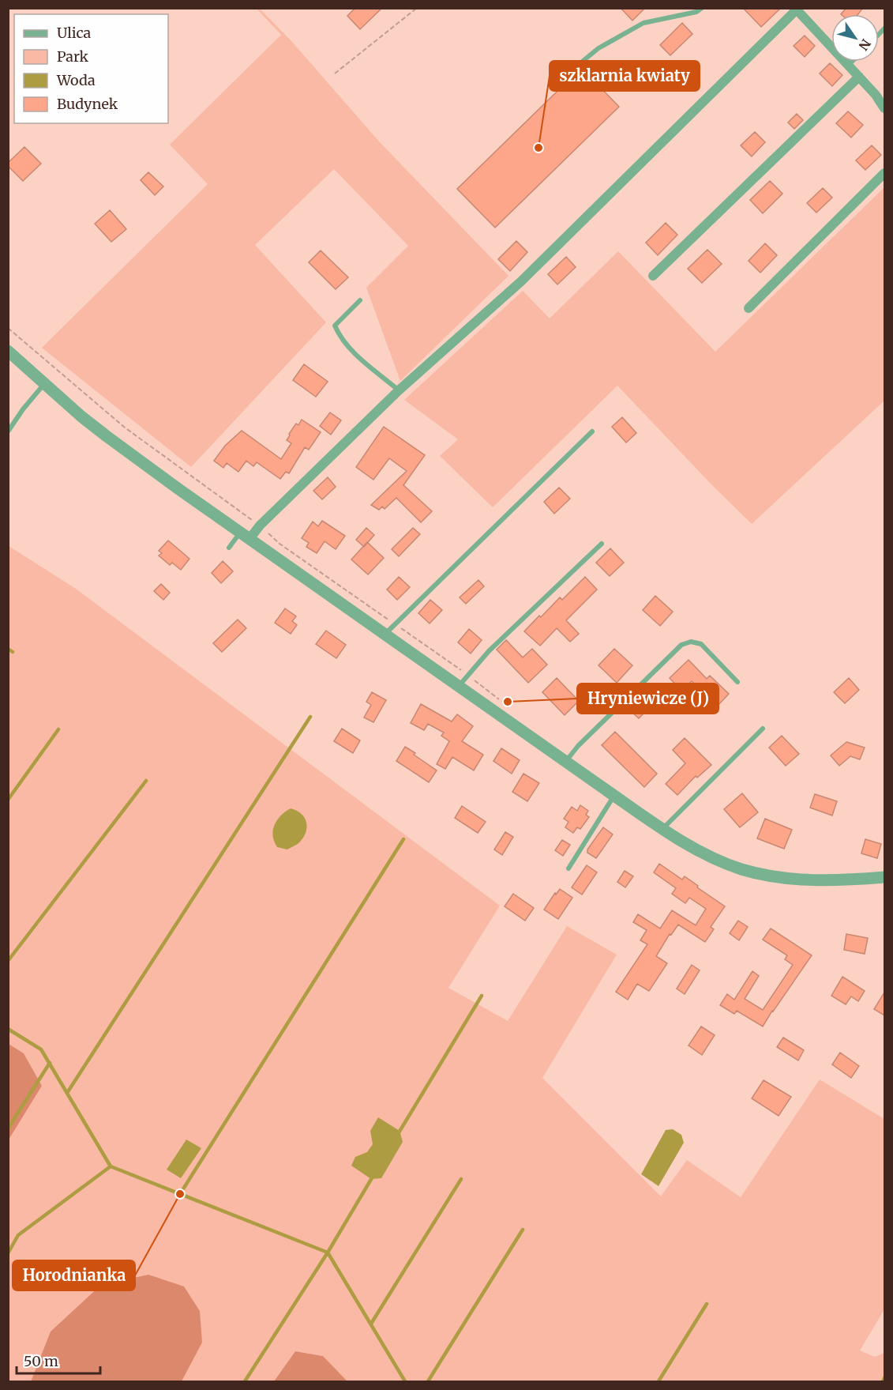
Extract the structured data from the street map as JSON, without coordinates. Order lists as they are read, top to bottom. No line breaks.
{"places":["szklarnia kwiaty","Hryniewicze (J)","Horodnianka"],"legend":["Ulica","Park","Woda","Budynek"],"scale_bar":"50 m","north":"bottom right"}
